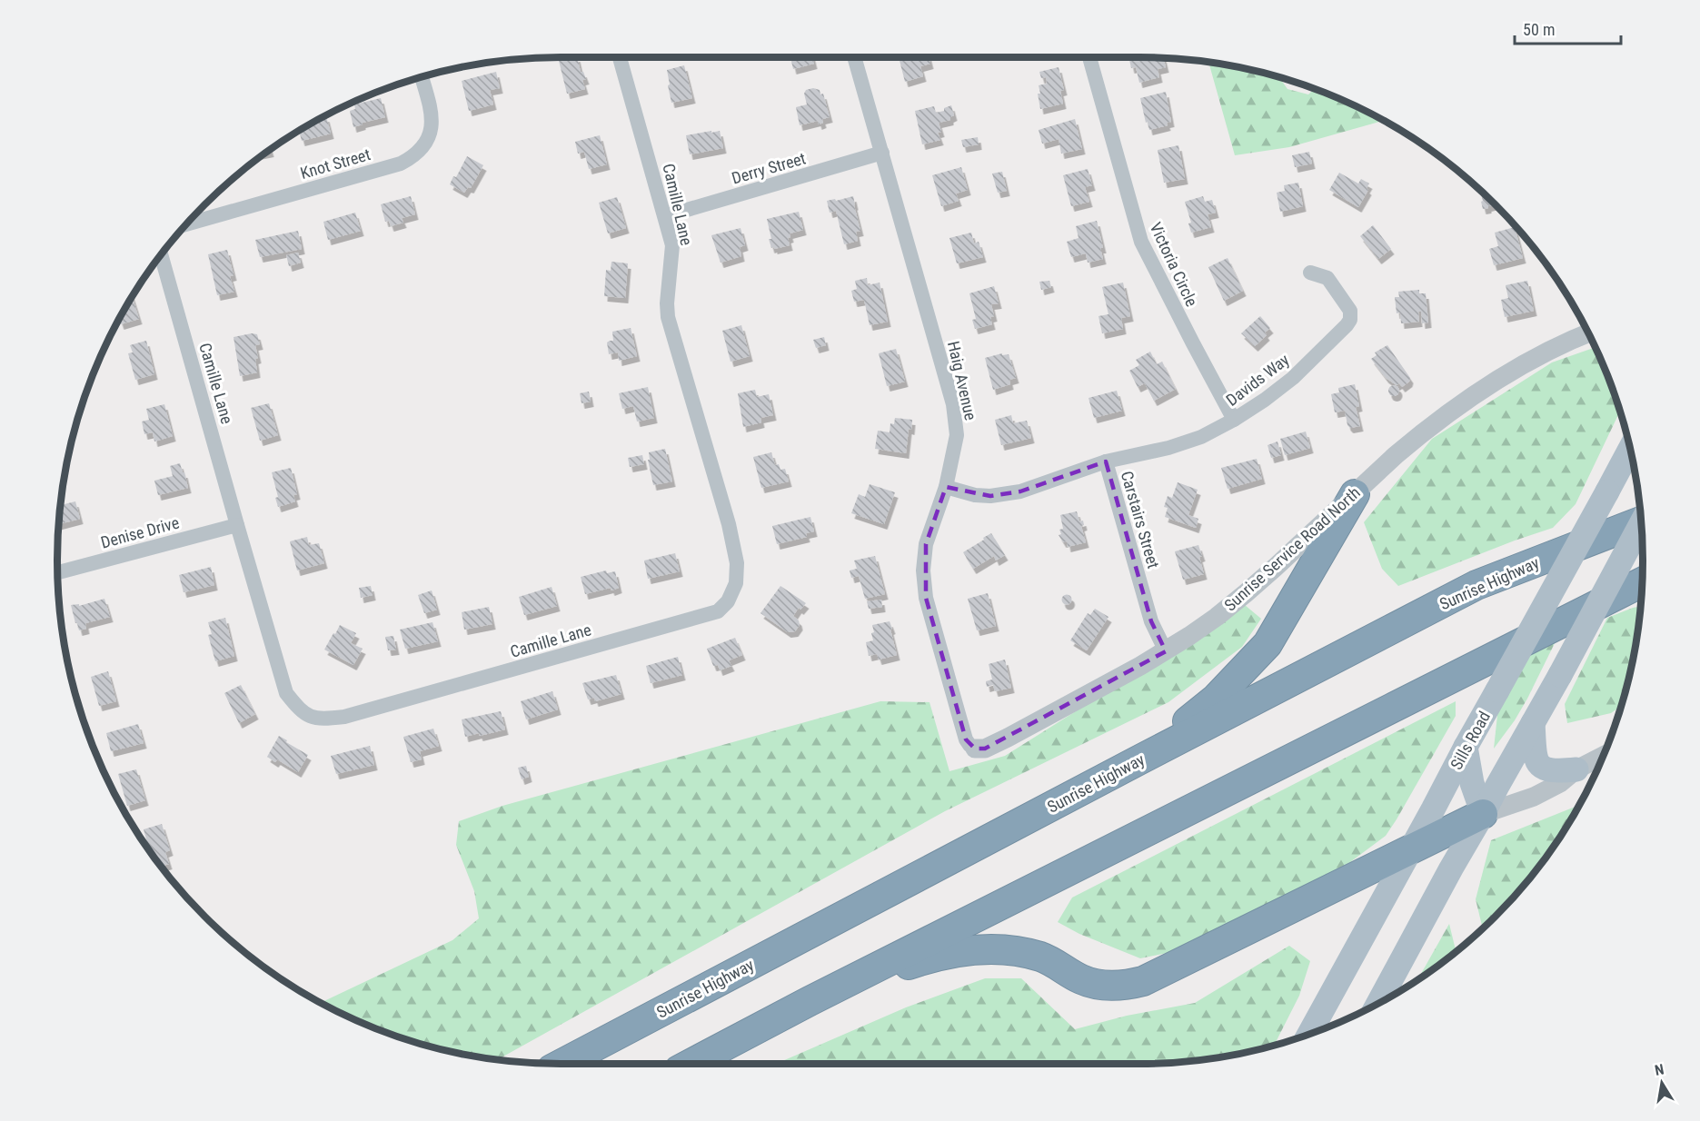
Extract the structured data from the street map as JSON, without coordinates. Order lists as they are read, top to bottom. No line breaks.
{"streets":{"highway":["Sunrise Highway"],"main road":["Sills Road"],"street":["Knot Street","Derry Street","Camille Lane","Victoria Circle","Davids Way","Haig Avenue","Carstairs Street","Denise Drive","Sunrise Service Road North"]},"crossings":[["Derry Street","Camille Lane"],["Derry Street","Haig Avenue"],["Camille Lane","Denise Drive"],["Victoria Circle","Davids Way"],["Davids Way","Carstairs Street"],["Haig Avenue","Carstairs Street"],["Haig Avenue","Sunrise Service Road North"],["Carstairs Street","Sunrise Service Road North"]],"scale_bar":"50 m","north":"top"}
